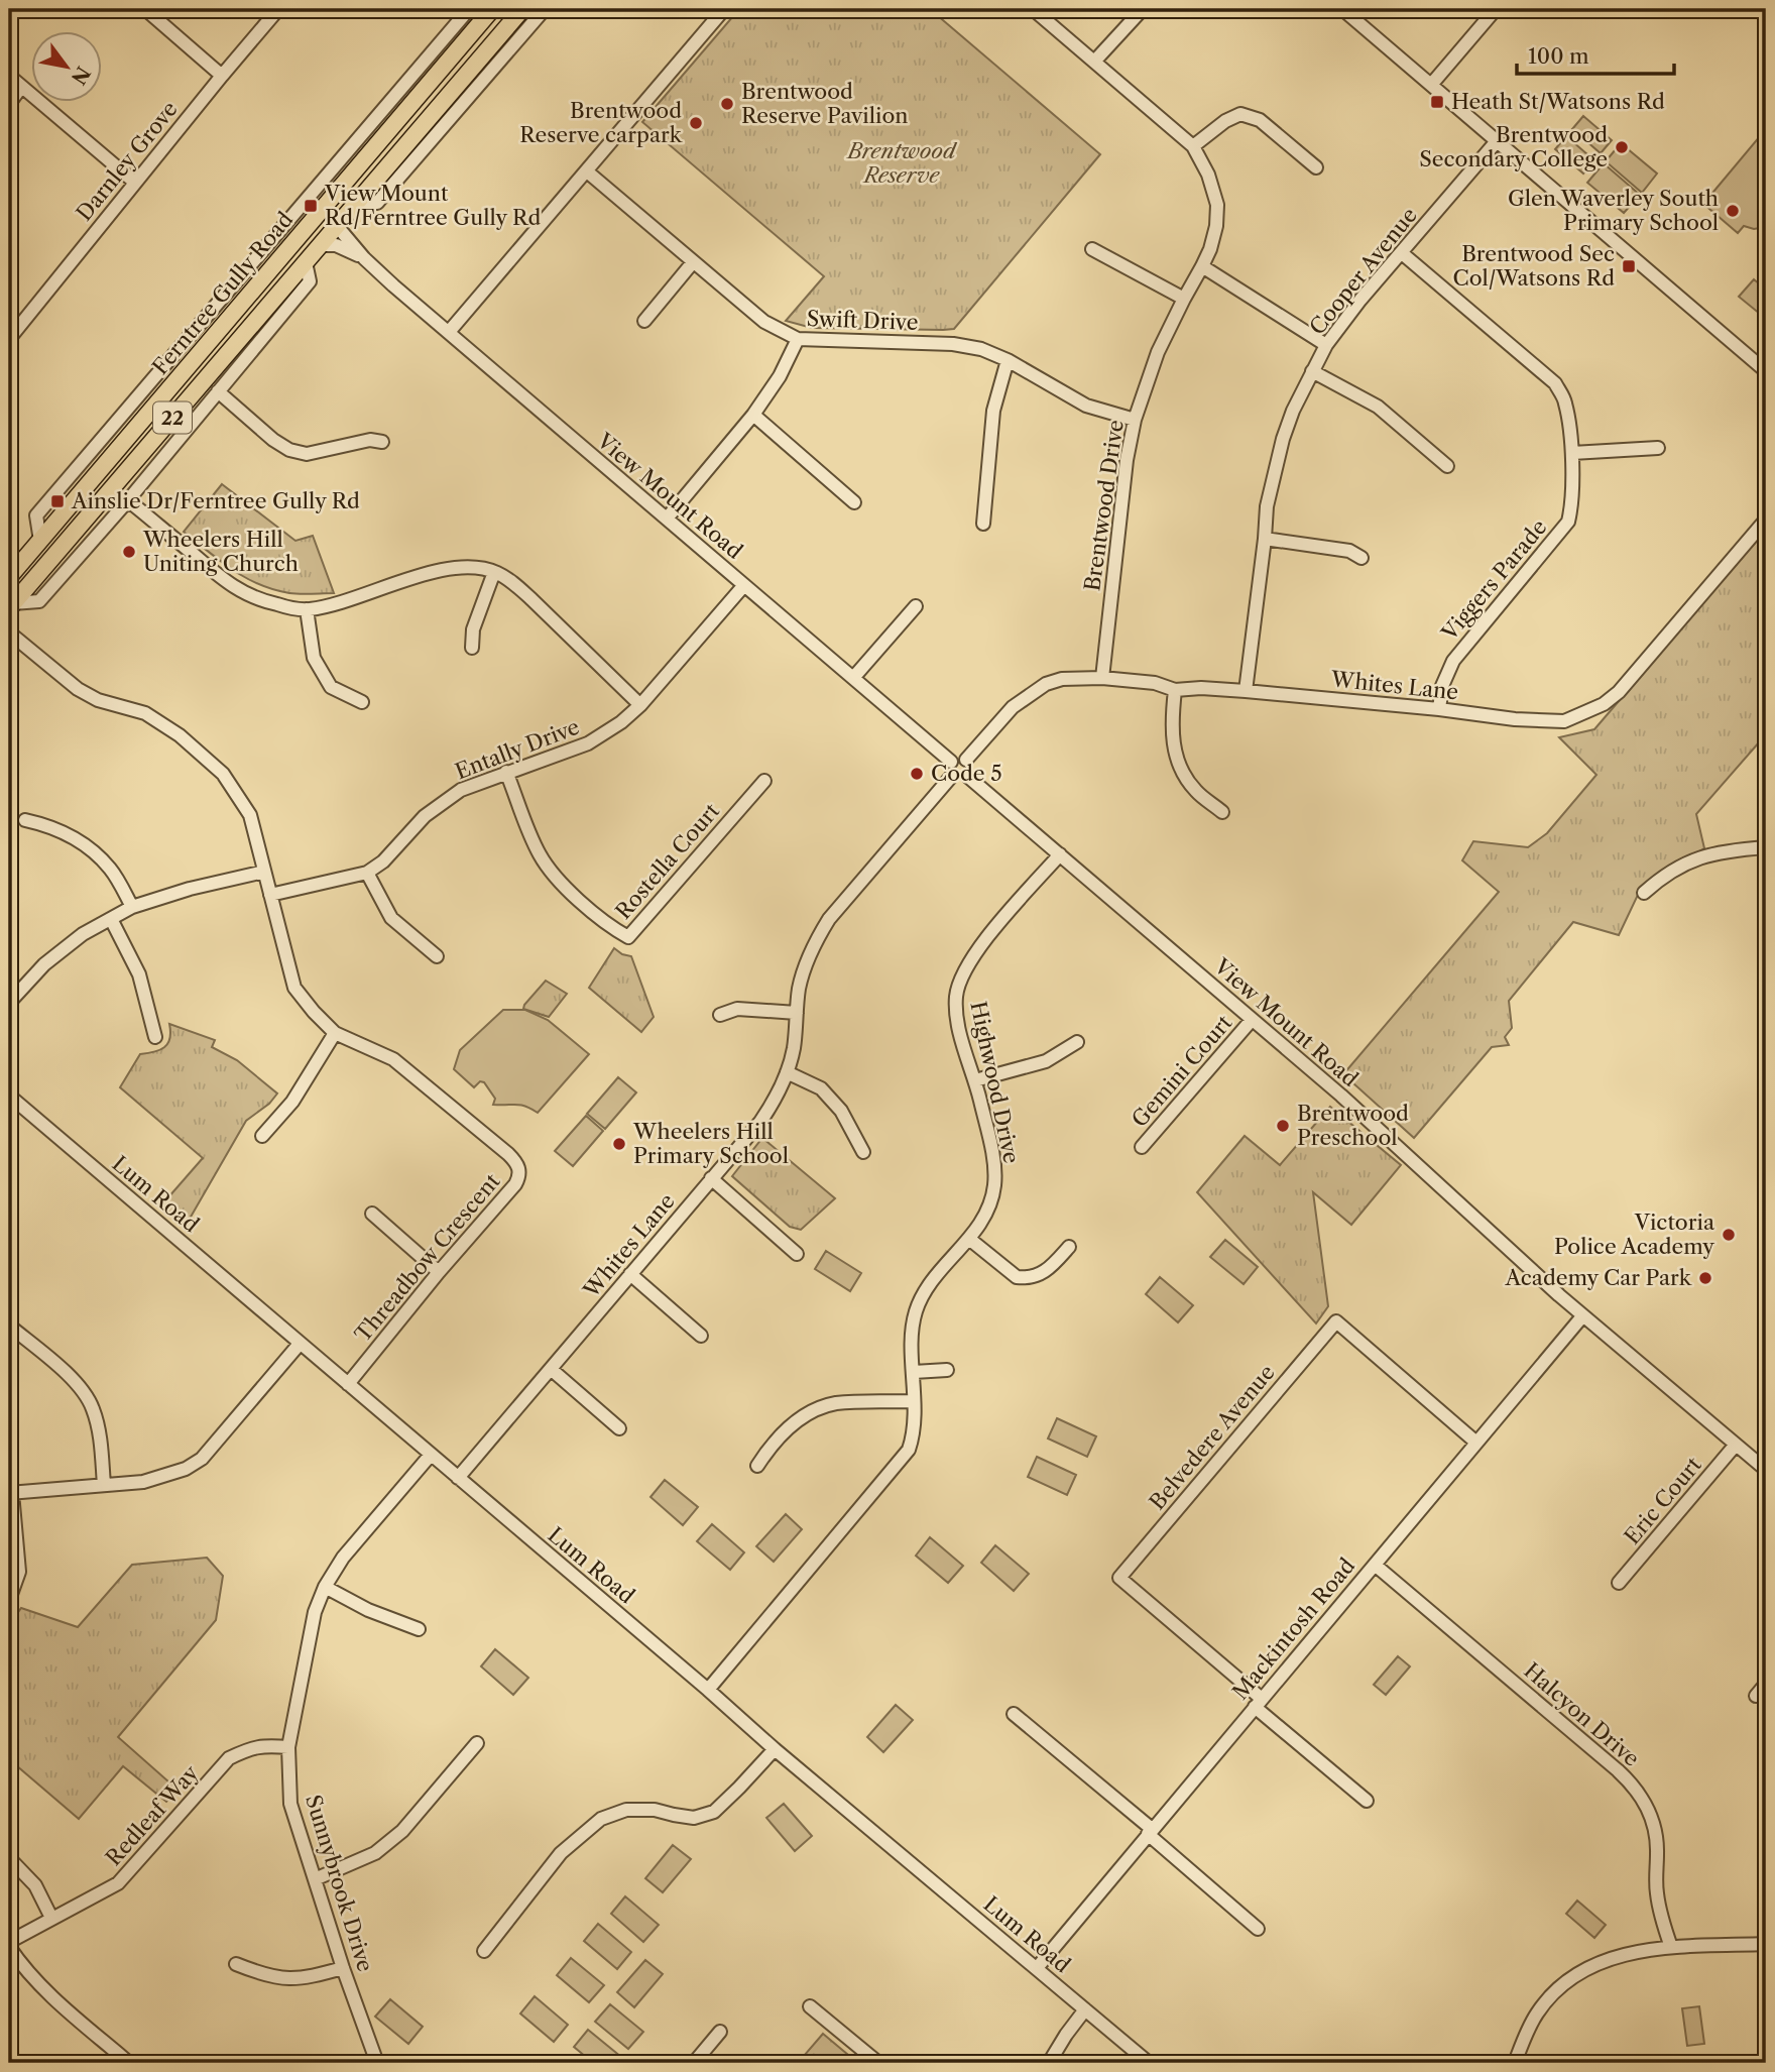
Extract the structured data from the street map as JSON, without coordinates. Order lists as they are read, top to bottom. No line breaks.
{"streets":{"main road":["Ferntree Gully Road","22"],"street":["Darnley Grove","Cooper Avenue","Swift Drive","View Mount Road","Brentwood Drive","Viggers Parade","Whites Lane","Entally Drive","Rostella Court","Gemini Court","Highwood Drive","Lum Road","Threadbow Crescent","Belvedere Avenue","Eric Court","Mackintosh Road","Halcyon Drive","Redleaf Way","Sunnybrook Drive"]},"crossings":[["Cooper Avenue","Viggers Parade"],["Cooper Avenue","Whites Lane"],["Ferntree Gully Road","View Mount Road"],["Swift Drive","Brentwood Drive"],["View Mount Road","Whites Lane"],["View Mount Road","Entally Drive"],["View Mount Road","Gemini Court"],["View Mount Road","Highwood Drive"],["View Mount Road","Eric Court"],["View Mount Road","Mackintosh Road"],["Brentwood Drive","Whites Lane"],["Viggers Parade","Whites Lane"],["Whites Lane","Lum Road"],["Entally Drive","Rostella Court"],["Entally Drive","Threadbow Crescent"],["Highwood Drive","Lum Road"],["Lum Road","Threadbow Crescent"],["Lum Road","Mackintosh Road"],["Lum Road","Sunnybrook Drive"],["Belvedere Avenue","Mackintosh Road"],["Mackintosh Road","Halcyon Drive"],["Redleaf Way","Sunnybrook Drive"]],"parks":["Brentwood Reserve"],"places":{"transit":["Heath St/Watsons Rd","View Mount Rd/Ferntree Gully Rd","Brentwood Sec Col/Watsons Rd","Ainslie Dr/Ferntree Gully Rd"],"other":["Brentwood Reserve Pavilion","Brentwood Reserve carpark","Brentwood Secondary College","Glen Waverley South Primary School","Wheelers Hill Uniting Church","Code 5","Brentwood Preschool","Wheelers Hill Primary School","Victoria Police Academy","Academy Car Park"]},"scale_bar":"100 m","north":"bottom right"}
